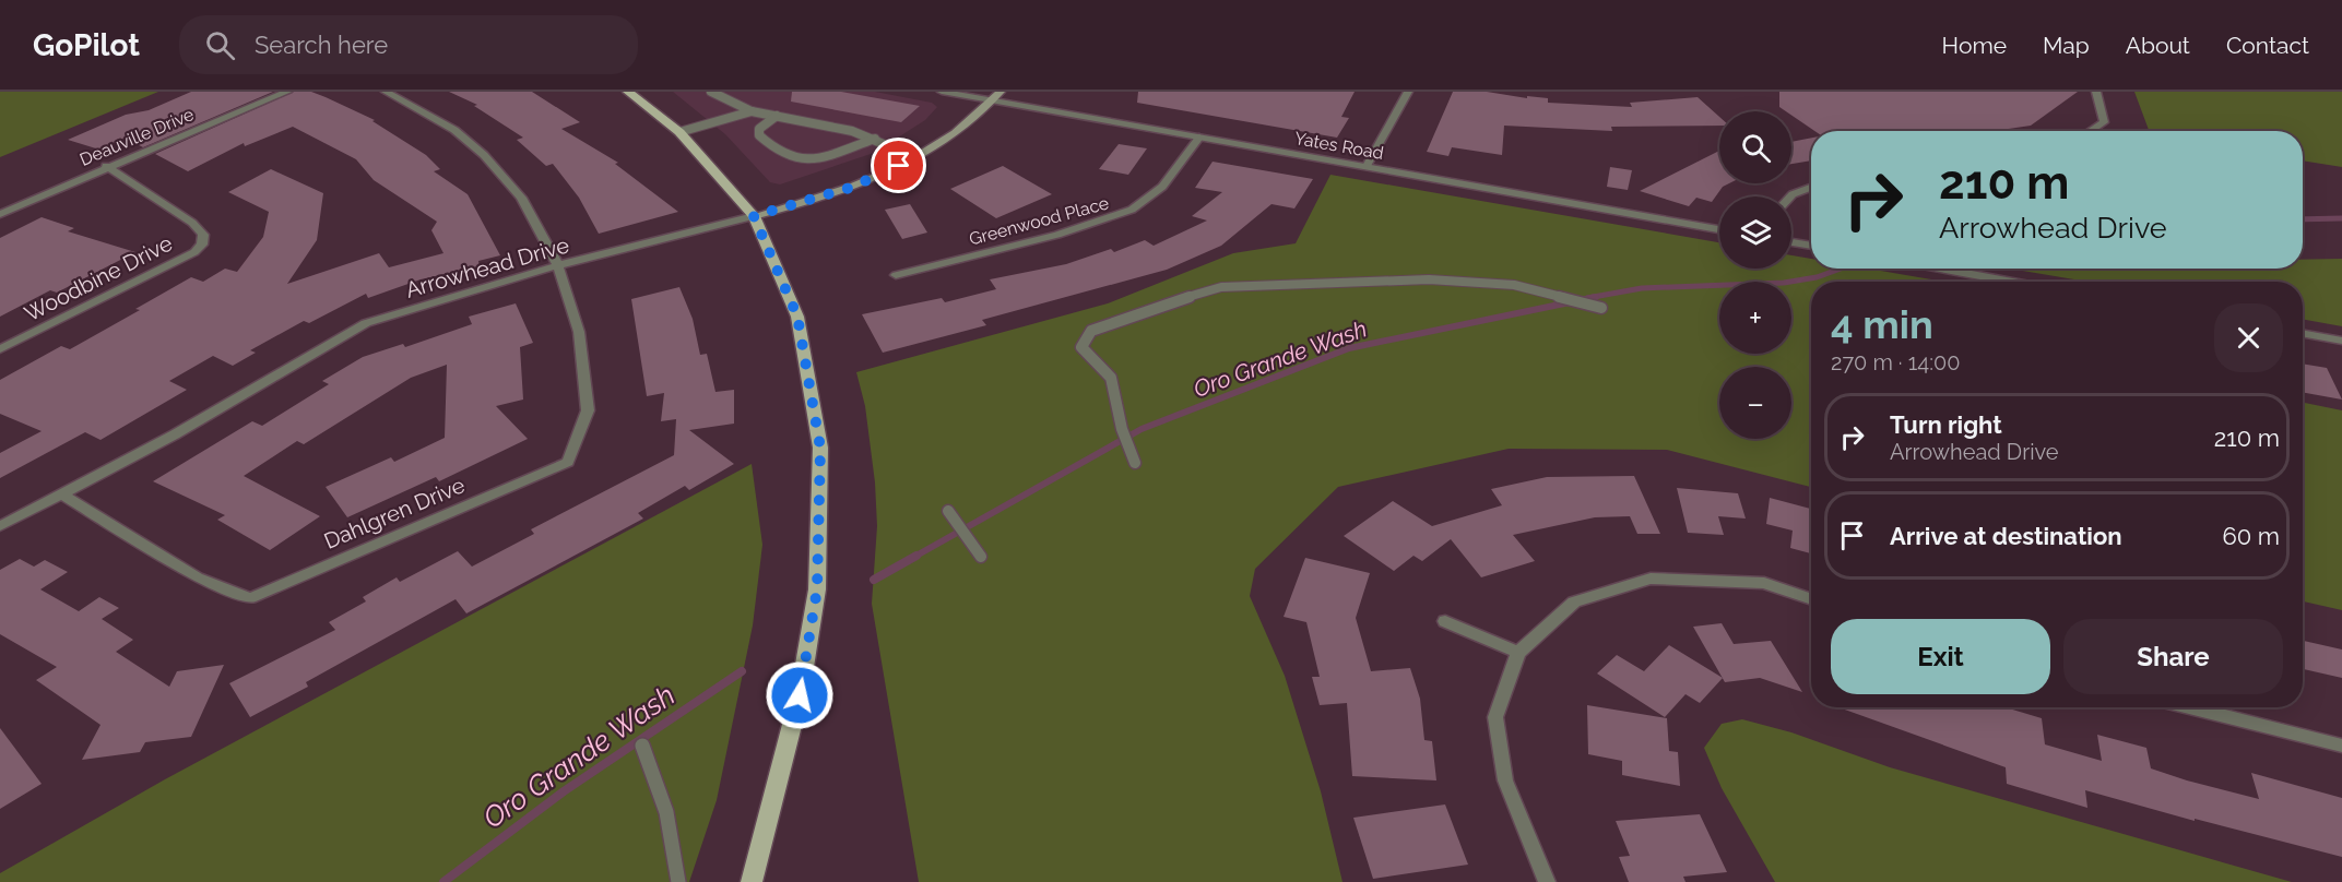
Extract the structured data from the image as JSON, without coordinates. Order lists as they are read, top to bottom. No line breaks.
{"streets":{"main road":["Arrowhead Drive"],"street":["Deauville Drive","Yates Road","Greenwood Place","Woodbine Drive","Dahlgren Drive"]},"crossings":[["Deauville Drive","Woodbine Drive"],["Yates Road","Greenwood Place"],["Yates Road","Arrowhead Drive"],["Arrowhead Drive","Dahlgren Drive"]],"water":["Oro Grande Wash"],"page":{"header":"GoPilot","search":"Search here","nav":["Home","Map","About","Contact"],"map_buttons":["+","−"],"turn":["210 m","Arrowhead Drive"],"heading":["4 min","270 m · 14:00"],"list":[{"name":"Turn right","note":"Arrowhead Drive","value":"210 m"},{"name":"Arrive at destination","value":"60 m"}],"buttons":["Exit","Share"]}}
